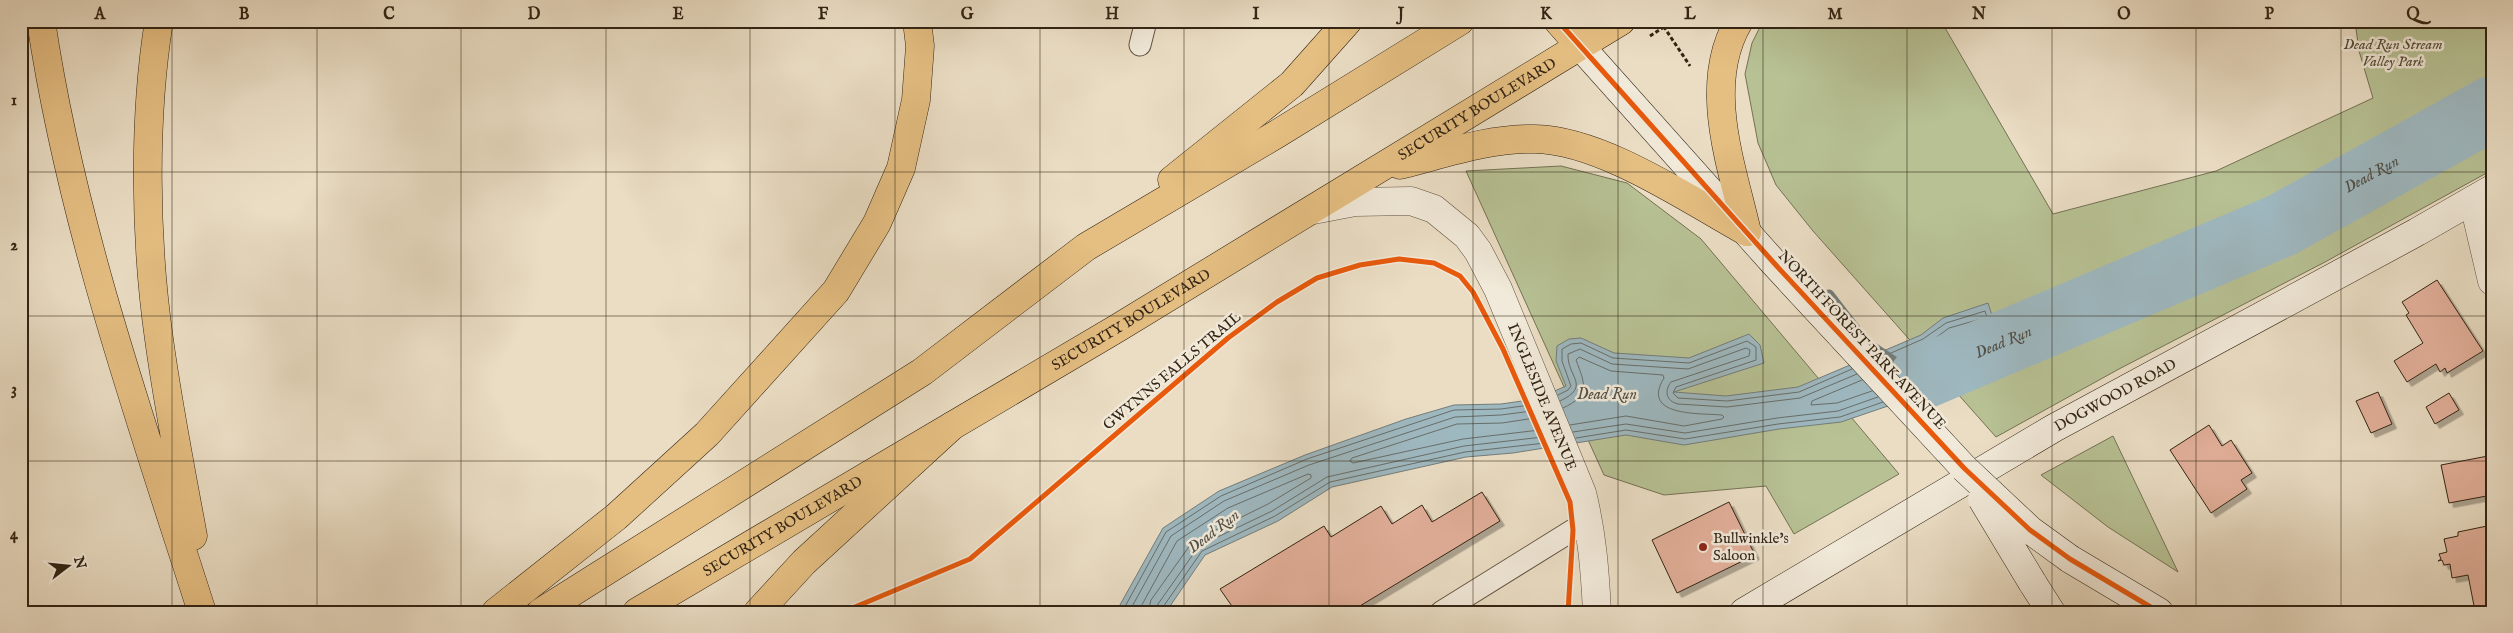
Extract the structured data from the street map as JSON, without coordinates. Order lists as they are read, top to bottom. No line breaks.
{"streets":{"main road":["SECURITY BOULEVARD"],"street":["NORTH FOREST PARK AVENUE","DOGWOOD ROAD","INGLESIDE AVENUE"],"cycle path":["GWYNNS FALLS TRAIL"]},"crossings":[["SECURITY BOULEVARD","NORTH FOREST PARK AVENUE"],["SECURITY BOULEVARD","INGLESIDE AVENUE"]],"water":["Dead Run"],"parks":["Dead Run Stream Valley Park"],"places":["Bullwinkle's Saloon"],"north":"right","grid":{"columns":["A","B","C","D","E","F","G","H","I","J","K","L","M","N","O","P","Q"],"rows":["1","2","3","4"]}}
